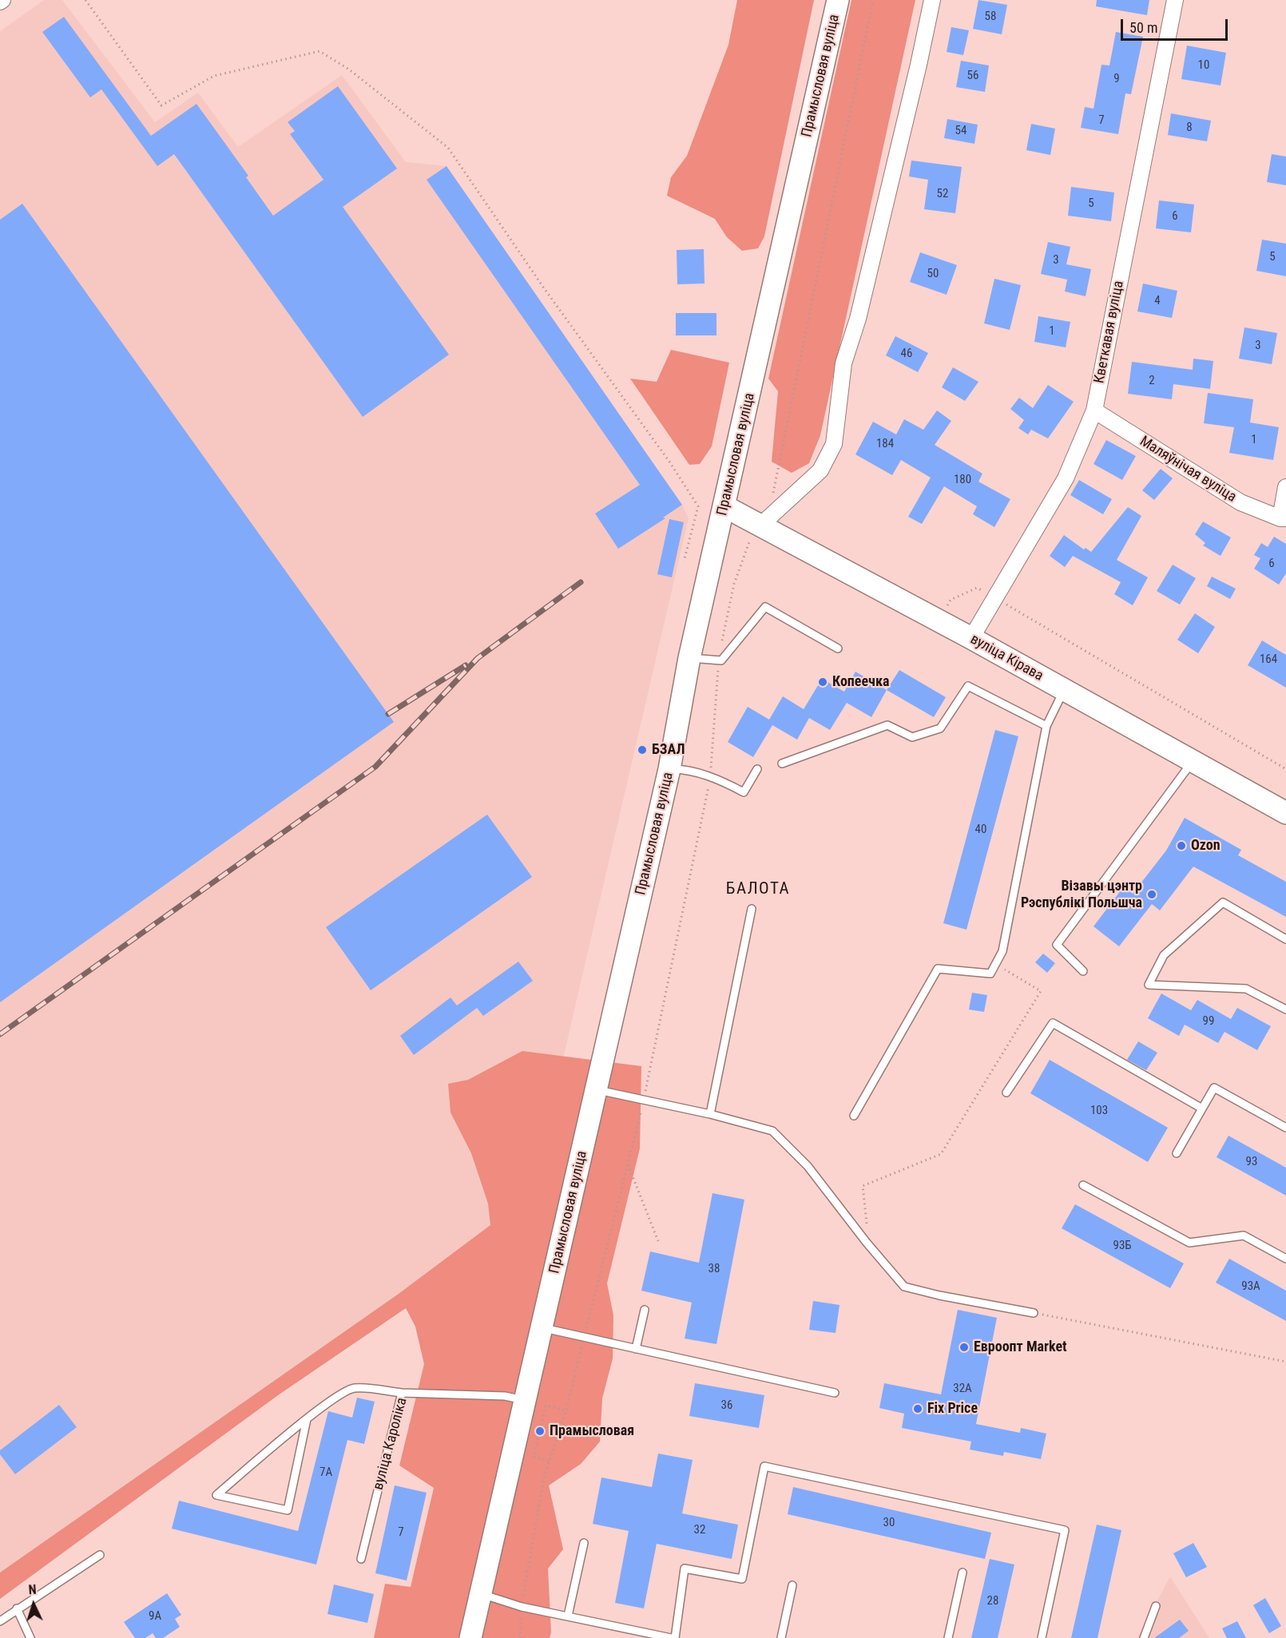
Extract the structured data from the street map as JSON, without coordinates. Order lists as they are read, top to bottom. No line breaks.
{"streets":{"main road":["Прамысловая вуліца","вуліца Кірава"],"street":["Кветкавая вуліца","Маляўнічая вуліца"],"lane":["вуліца Кароліка"]},"crossings":[["Прамысловая вуліца","вуліца Кірава"],["Прамысловая вуліца","вуліца Кароліка"],["Кветкавая вуліца","Маляўнічая вуліца"],["Кветкавая вуліца","вуліца Кірава"]],"districts":["БАЛОТА"],"places":["Копеечка","БЗАЛ","Ozon","Візавы цэнтр Рэспублікі Польшча","Евроопт Market","Fix Price","Прамысловая"],"house_numbers":["58","10","56","9","7","8","54","52","5","6","5","3","50","4","1","3","46","2","1","184","180","6","164","40","99","103","93","93Б","38","93А","32А","36","7А","30","32","7","28","9А"],"scale_bar":"50 m","north":"top"}
